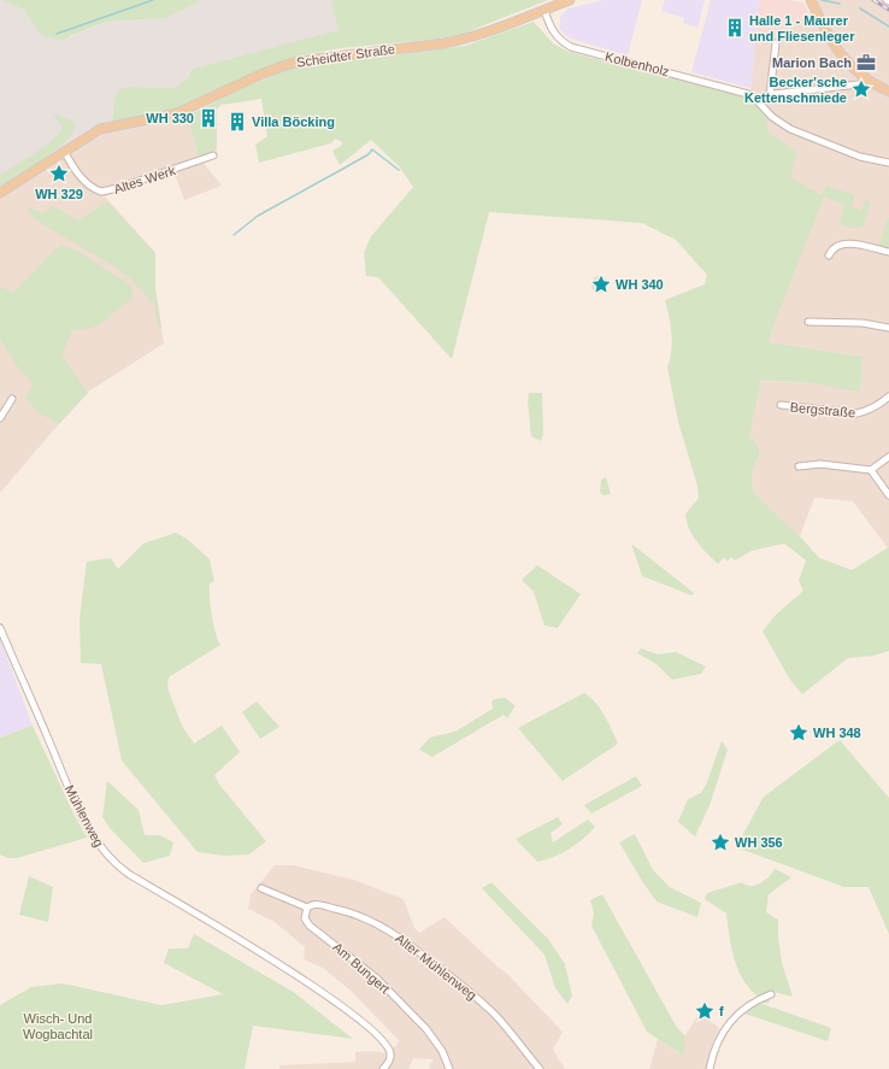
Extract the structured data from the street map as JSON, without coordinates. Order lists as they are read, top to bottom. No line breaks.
{"streets":{"main road":["Scheidter Straße"],"street":["Kolbenholz","Altes Werk","Bergstraße","Mühlenweg","Alter Mühlenweg","Am Bungert"]},"crossings":[["Scheidter Straße","Kolbenholz"],["Scheidter Straße","Altes Werk"],["Alter Mühlenweg","Am Bungert"]],"parks":["Wisch- Und Wogbachtal"],"places":{"building":["Halle 1 - Maurer und Fliesenleger","WH 330","Villa Böcking"],"office":["Marion Bach"],"place":["Becker'sche Kettenschmiede","WH 329","WH 340","WH 348","WH 356","f"]}}
